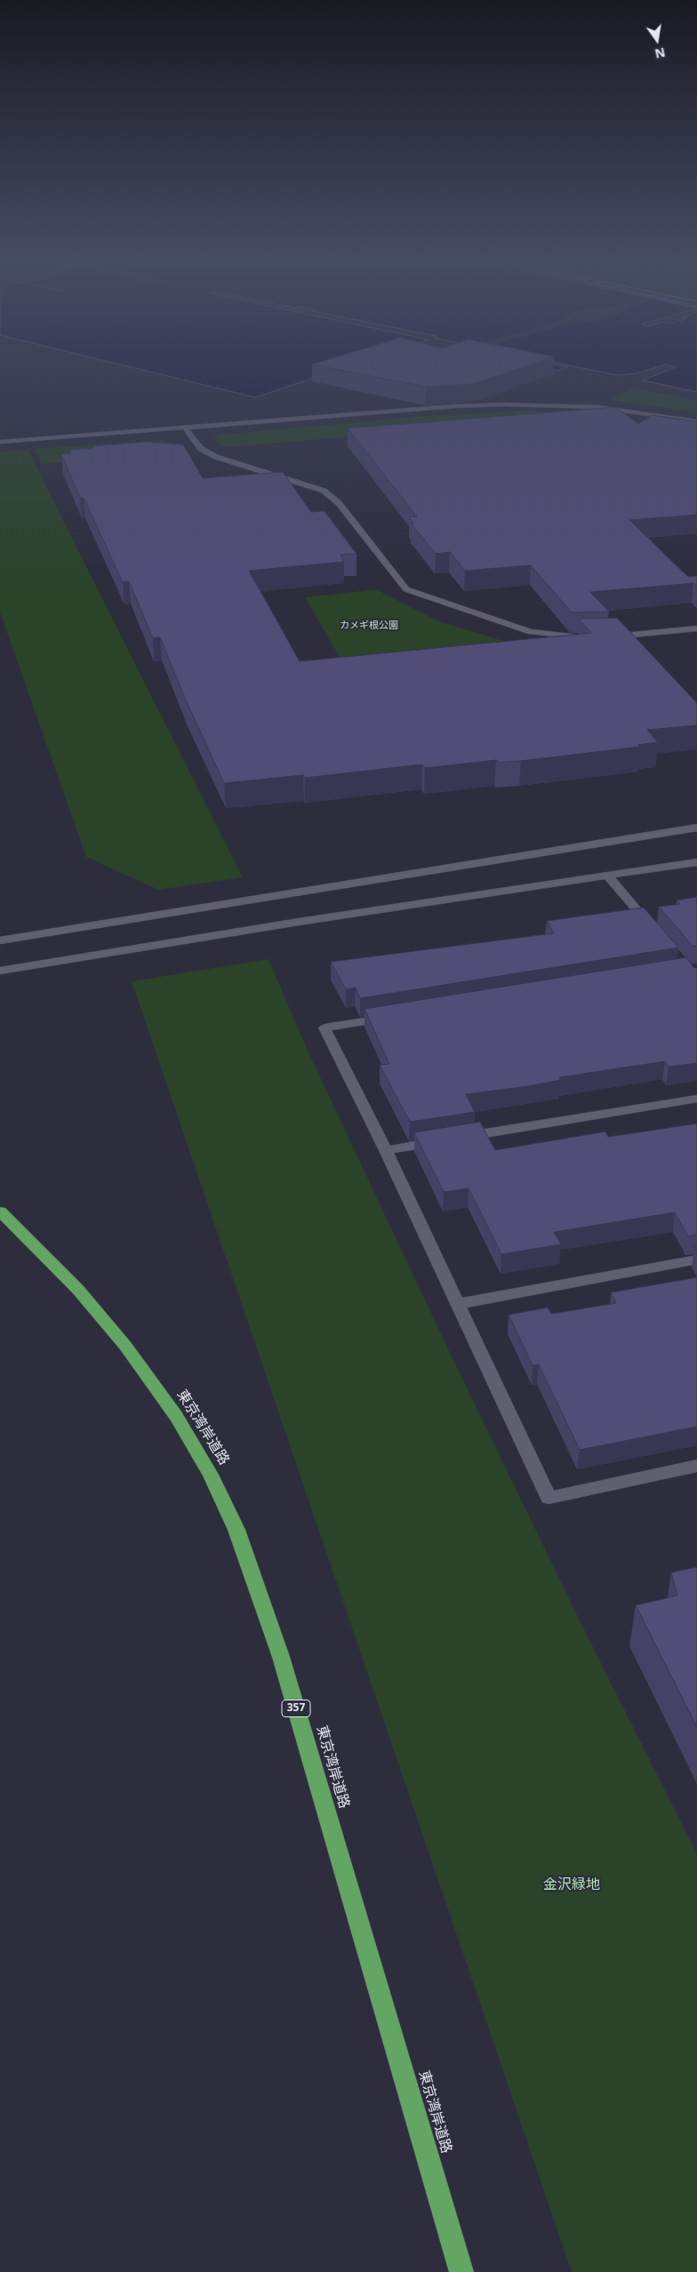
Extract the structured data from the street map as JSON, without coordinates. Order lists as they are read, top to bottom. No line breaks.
{"streets":{"highway":["東京湾岸道路","357"]},"parks":["カメギ根公園","金沢緑地"],"north":"bottom"}
